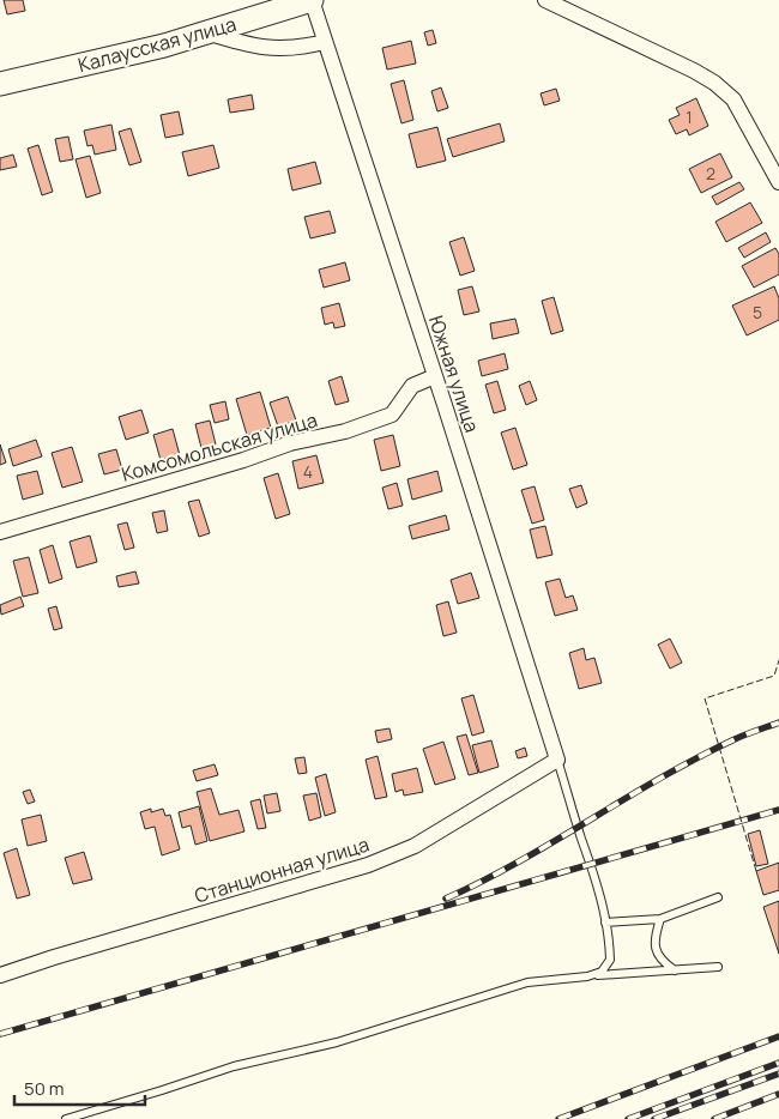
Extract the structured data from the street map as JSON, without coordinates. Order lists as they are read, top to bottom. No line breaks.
{"streets":{"street":["Калаусская улица","Южная улица","Комсомольская улица","Станционная улица"]},"crossings":[["Калаусская улица","Южная улица"],["Южная улица","Комсомольская улица"],["Южная улица","Станционная улица"]],"house_numbers":["1","2","5","4"],"scale_bar":"50 m"}
